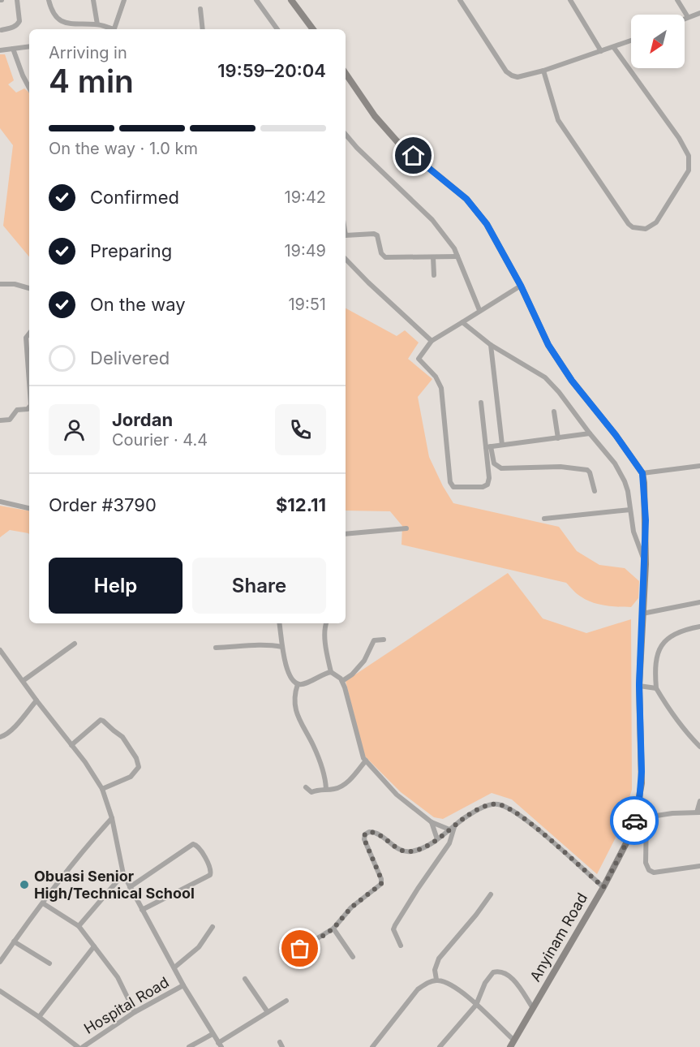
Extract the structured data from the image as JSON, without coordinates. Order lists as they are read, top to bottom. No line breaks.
{"streets":{"street":["Anyinam Road","Hospital Road"]},"places":["Obuasi Senior High/Technical School"],"north":"bottom left","page":{"heading":["4 min","Arriving in","19:59–20:04"],"panel":["Jordan","Courier · 4.4","Order #3790","$12.11"],"bar":"On the way · 1.0 km","list":[["Confirmed","19:42"],["Preparing","19:49"],["On the way","19:51"],"Delivered"],"buttons":["Help","Share"]}}
